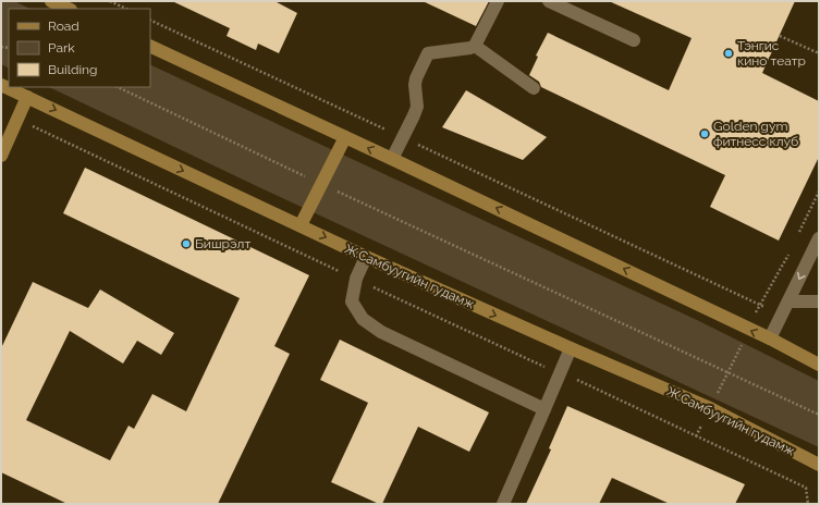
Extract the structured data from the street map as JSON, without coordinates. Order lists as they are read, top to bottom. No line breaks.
{"streets":{"main road":["Ж.Самбуугийн гудамж"]},"places":["Тэнгис кино театр","Golden gym фитнесс клуб","Бишрэлт"],"legend":["Road","Park","Building"]}
